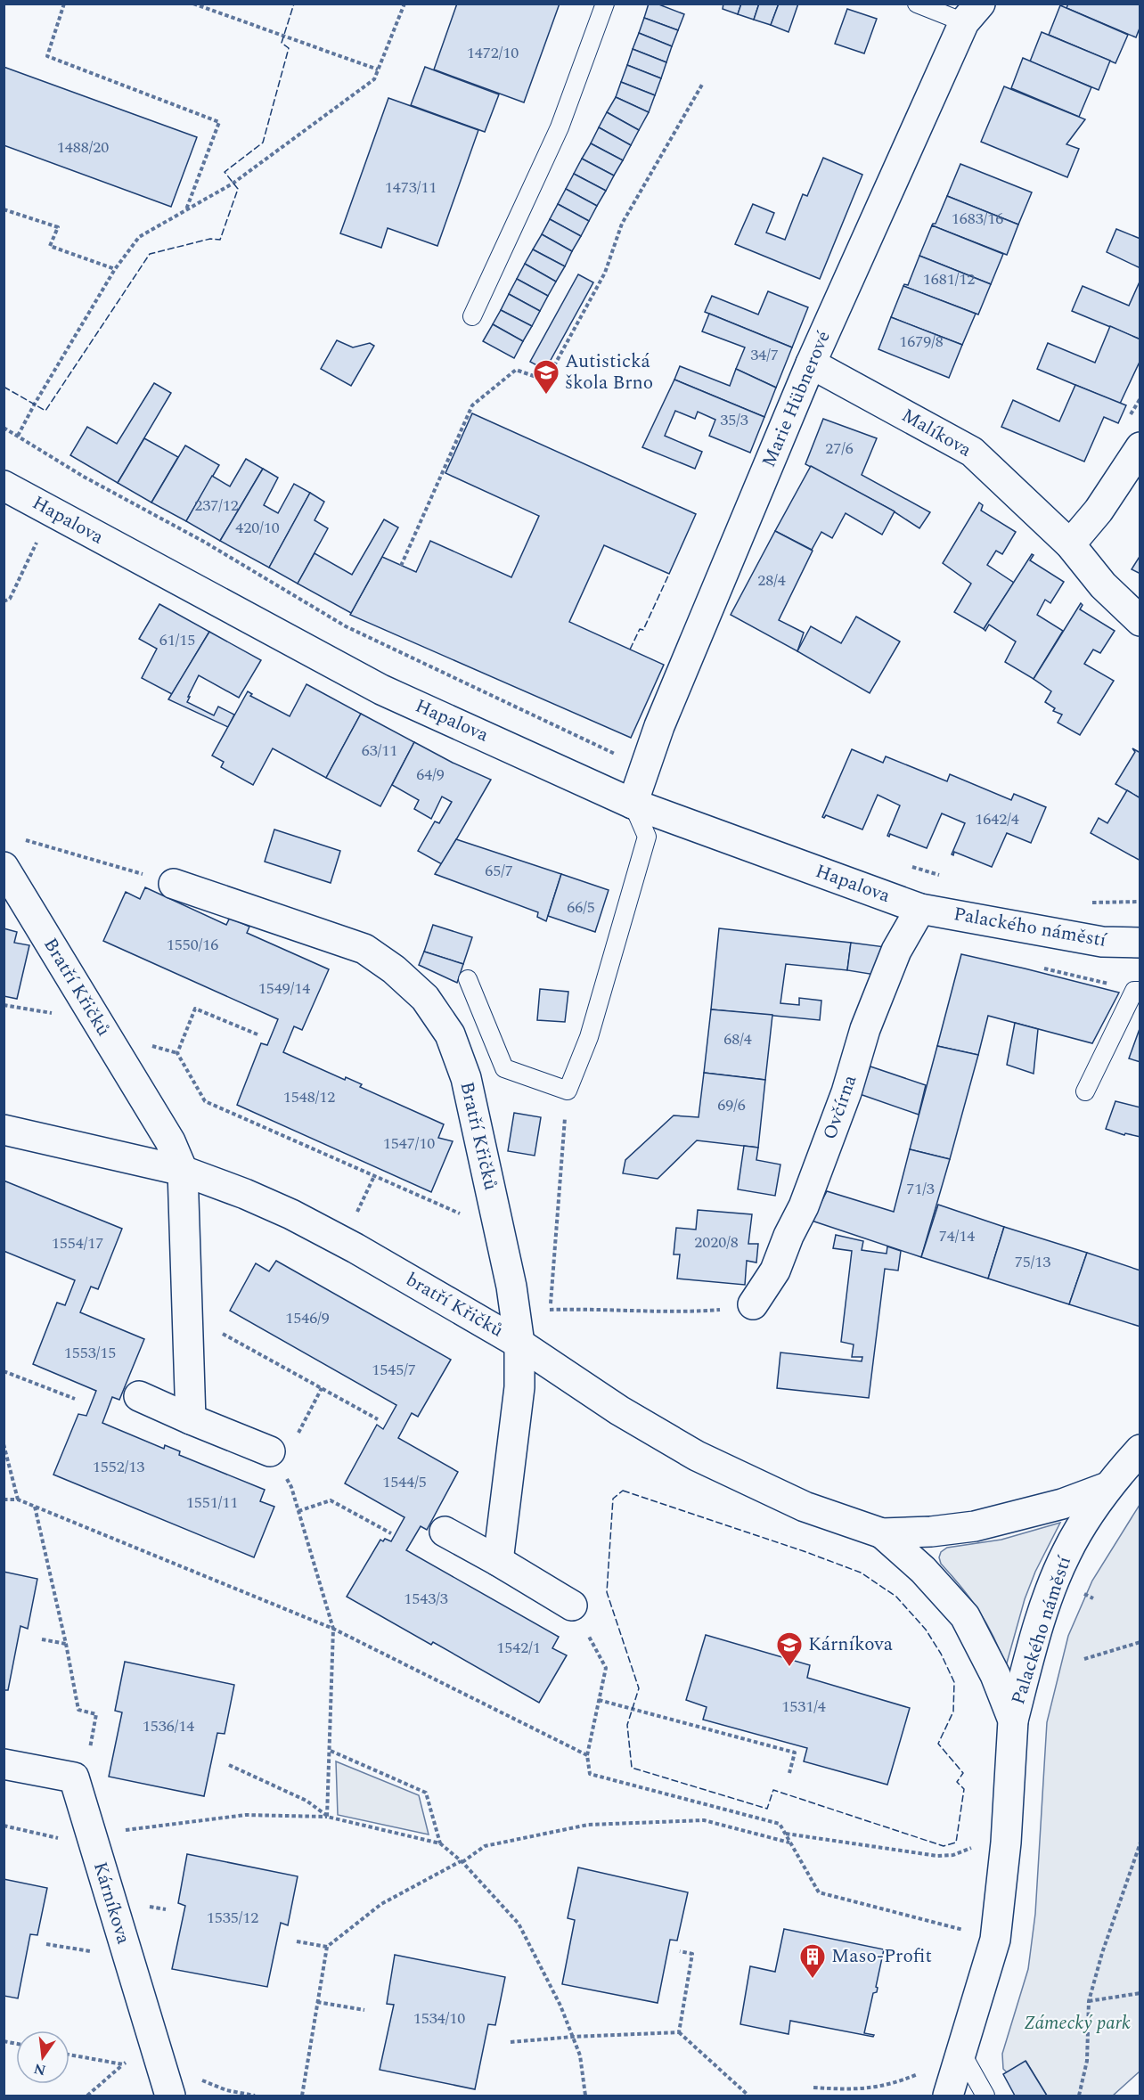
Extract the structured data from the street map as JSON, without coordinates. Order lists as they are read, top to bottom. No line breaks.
{"streets":{"street":["Marie Hübnerové","Malíkova","Hapalova","Palackého náměstí","Bratří Křičků","Ovčírna","bratří Křičků","Kárníkova"]},"crossings":[["Marie Hübnerové","Malíkova"],["Marie Hübnerové","Hapalova"],["Hapalova","Palackého náměstí"],["Hapalova","Ovčírna"],["Palackého náměstí","Ovčírna"],["Palackého náměstí","bratří Křičků"],["Bratří Křičků","bratří Křičků"]],"parks":["Zámecký park"],"places":{"school or university":["Autistická škola Brno","Kárníkova"],"building":["Maso-Profit"]},"house_numbers":["1472/10","1488/20","1473/11","1683/16","1681/12","1679/8","34/7","35/3","27/6","237/12","420/10","28/4","61/15","63/11","64/9","1642/4","65/7","66/5","1550/16","1549/14","68/4","1548/12","69/6","1547/10","71/3","74/14","2020/8","1554/17","75/13","1546/9","1553/15","1545/7","1552/13","1544/5","1551/11","1543/3","1542/1","1531/4","1536/14","1535/12","1534/10"],"north":"bottom"}
